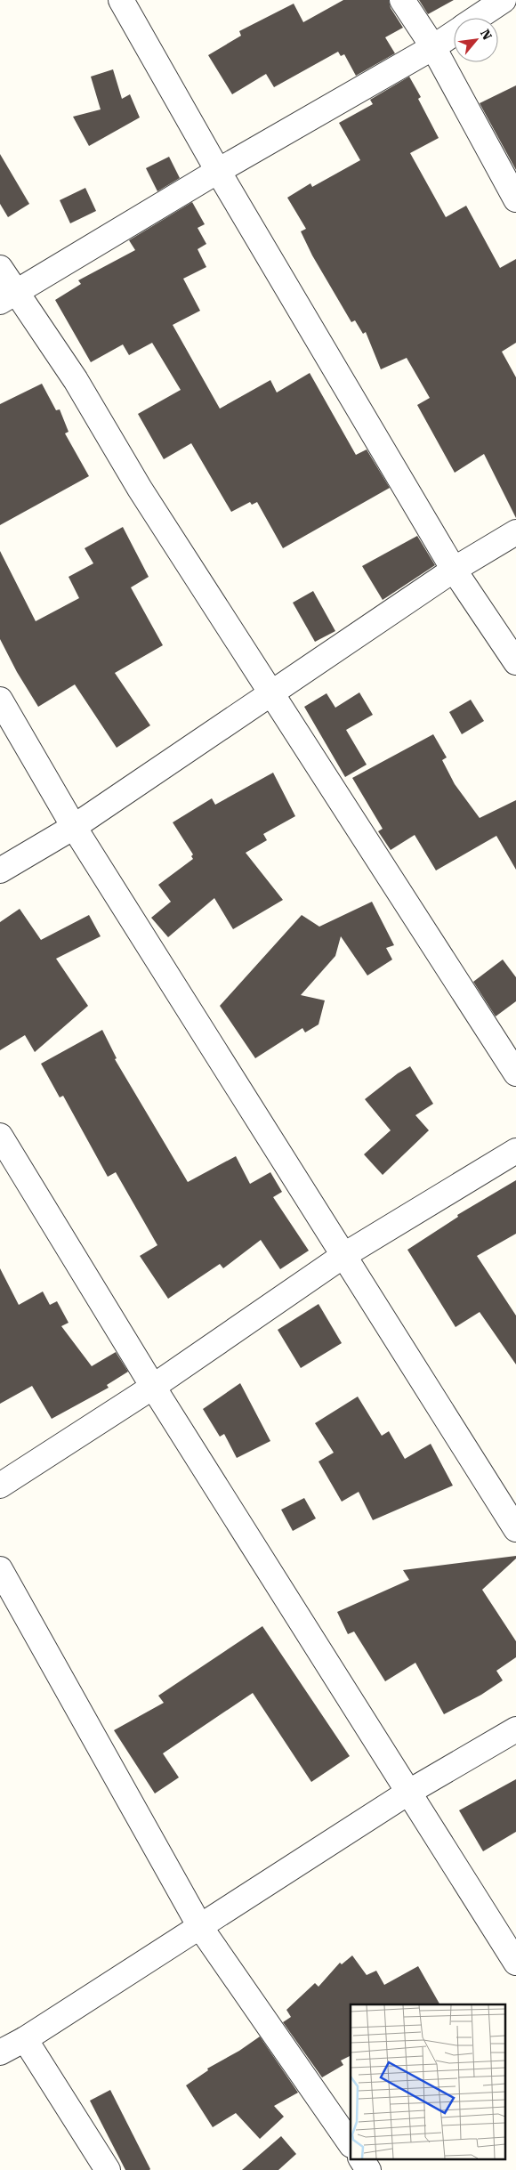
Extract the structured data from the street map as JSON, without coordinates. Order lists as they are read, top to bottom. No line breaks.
{"north":"top right"}
